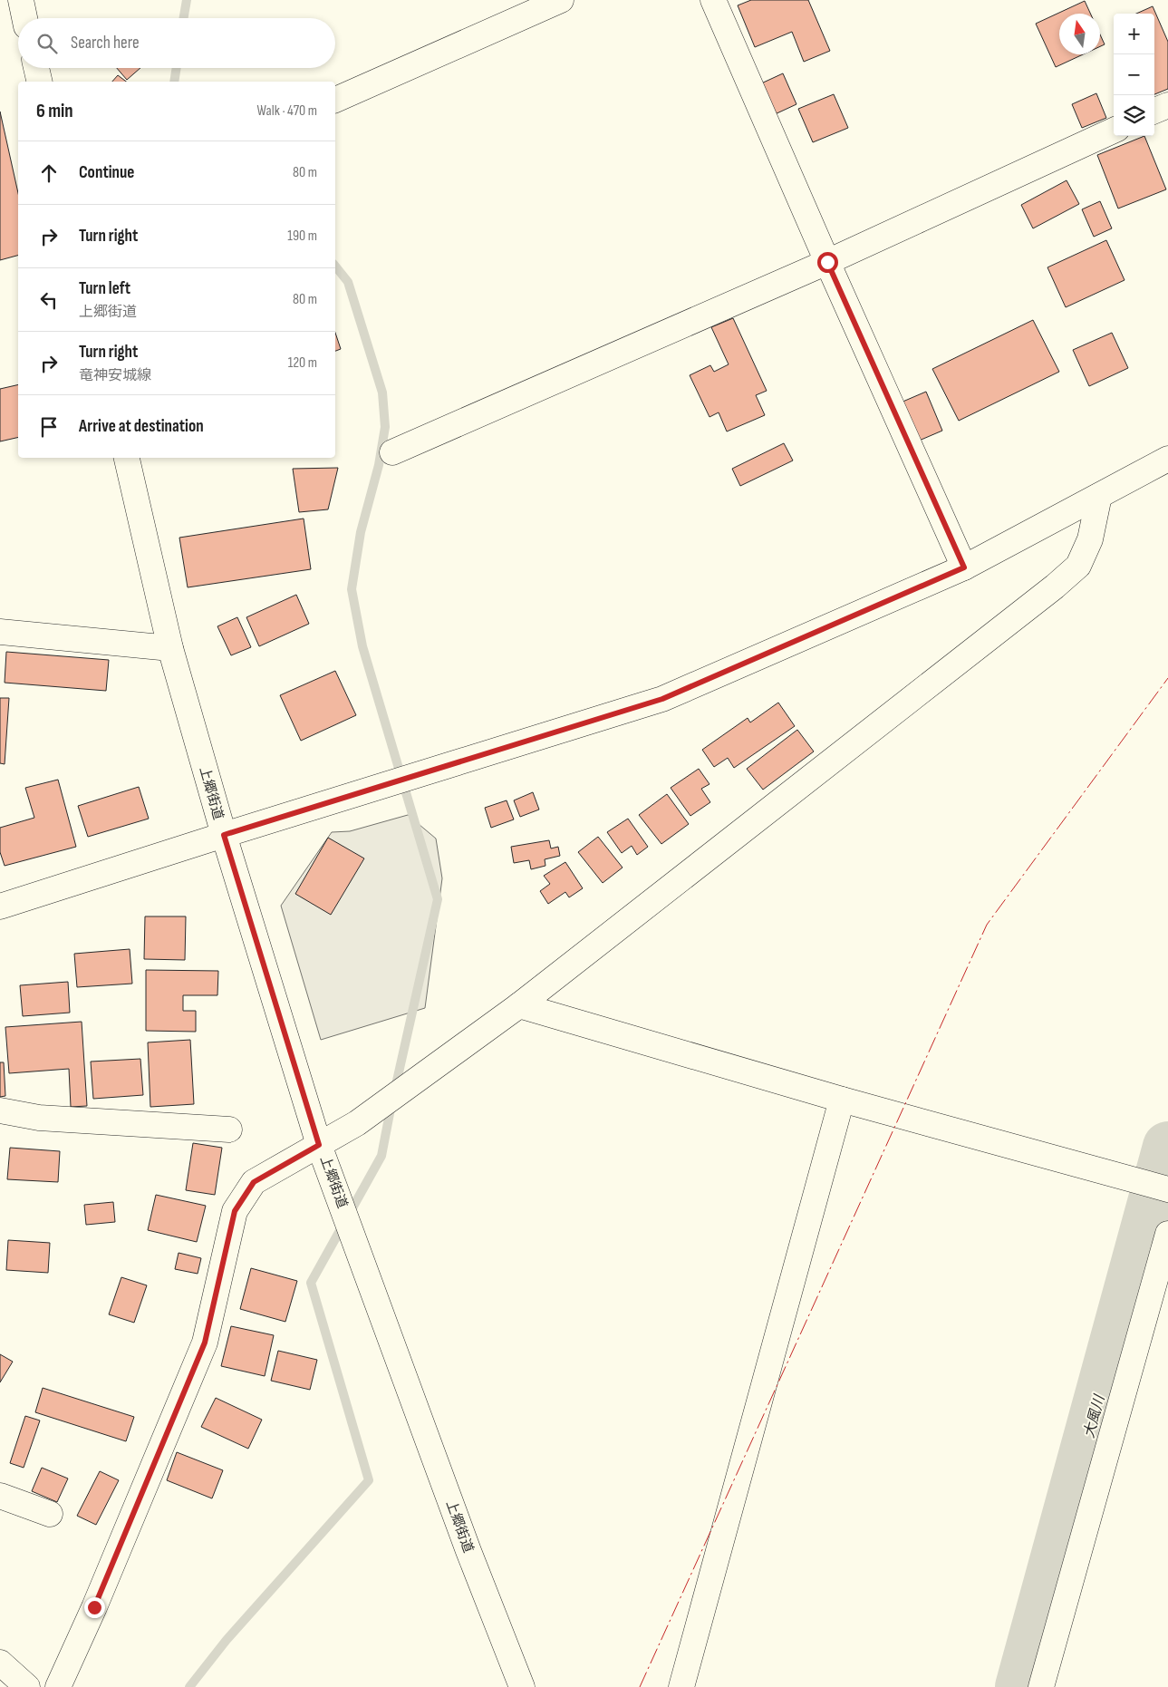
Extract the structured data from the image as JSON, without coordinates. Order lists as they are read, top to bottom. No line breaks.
{"streets":{"street":["上郷街道"]},"water":["大風川"],"north":"top","page":{"map_buttons":["+","−"],"search":"Search here","heading":["6 min","Walk · 470 m"],"list":[["Continue","80 m"],["Turn right","190 m"],["Turn left","上郷街道","80 m"],["Turn right","竜神安城線","120 m"],"Arrive at destination"]}}
